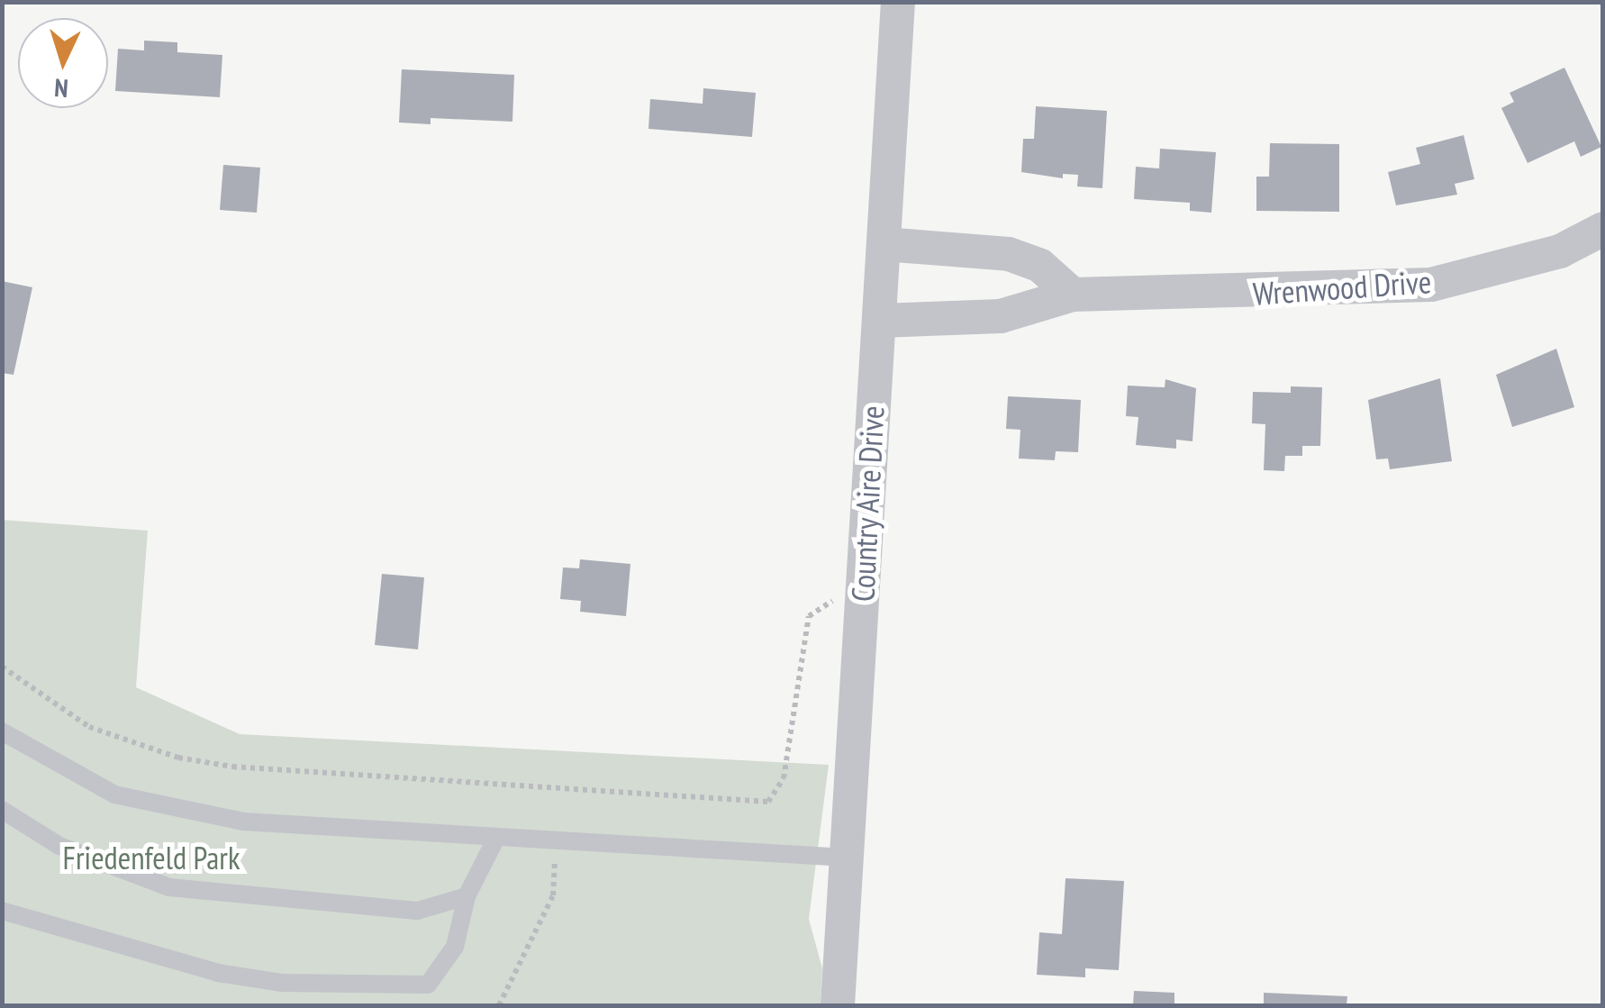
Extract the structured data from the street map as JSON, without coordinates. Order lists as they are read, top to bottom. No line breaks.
{"streets":{"street":["Wrenwood Drive","Country Aire Drive"]},"crossings":[["Wrenwood Drive","Country Aire Drive"]],"parks":["Friedenfeld Park"],"north":"bottom"}
